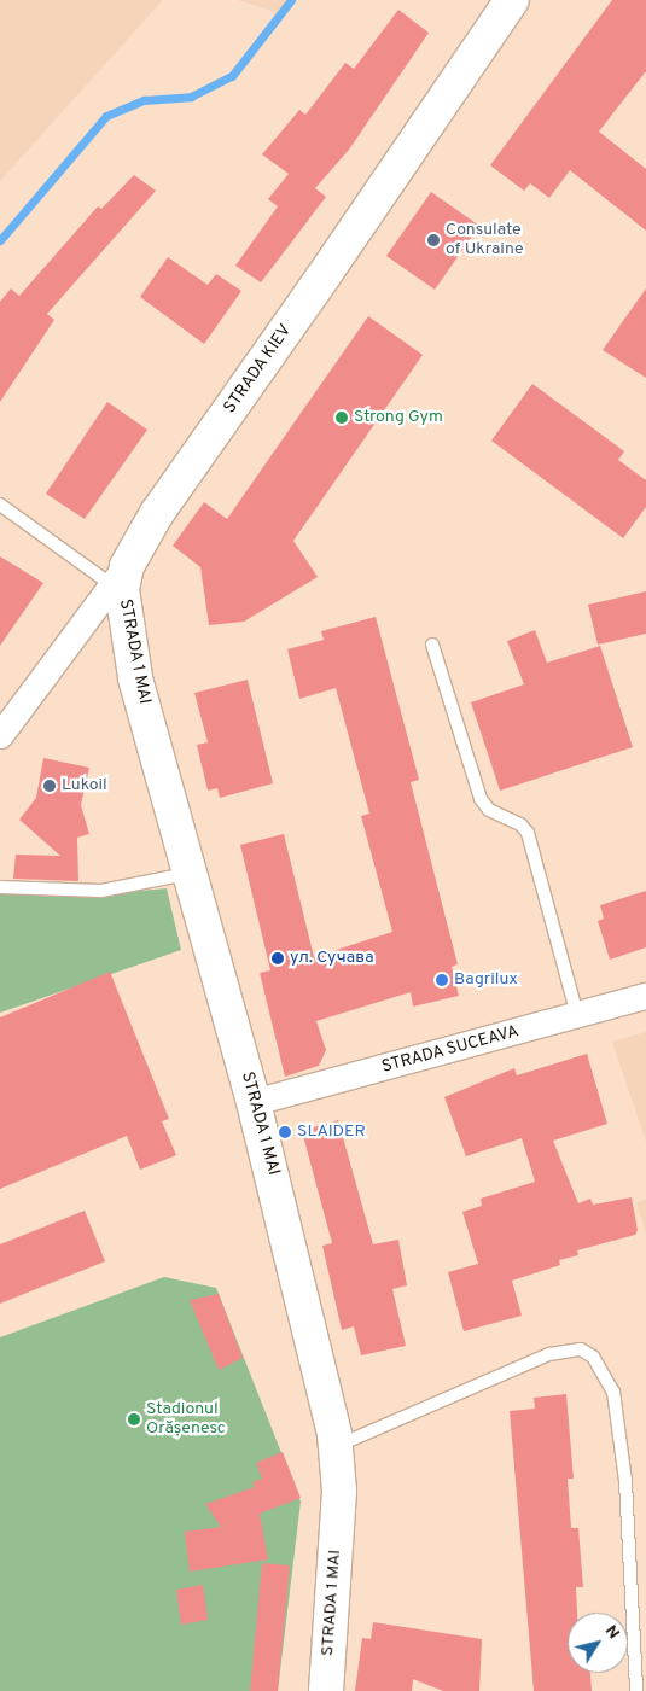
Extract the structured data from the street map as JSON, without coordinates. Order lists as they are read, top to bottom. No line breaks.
{"streets":{"main road":["STRADA KIEV","STRADA 1 MAI"],"street":["STRADA SUCEAVA"]},"crossings":[["STRADA KIEV","STRADA 1 MAI"],["STRADA 1 MAI","STRADA SUCEAVA"]],"places":["Consulate of Ukraine","Strong Gym","Lukoil","ул. Сучава","Bagrilux","SLAIDER","Stadionul Orășenesc"],"north":"top right"}
